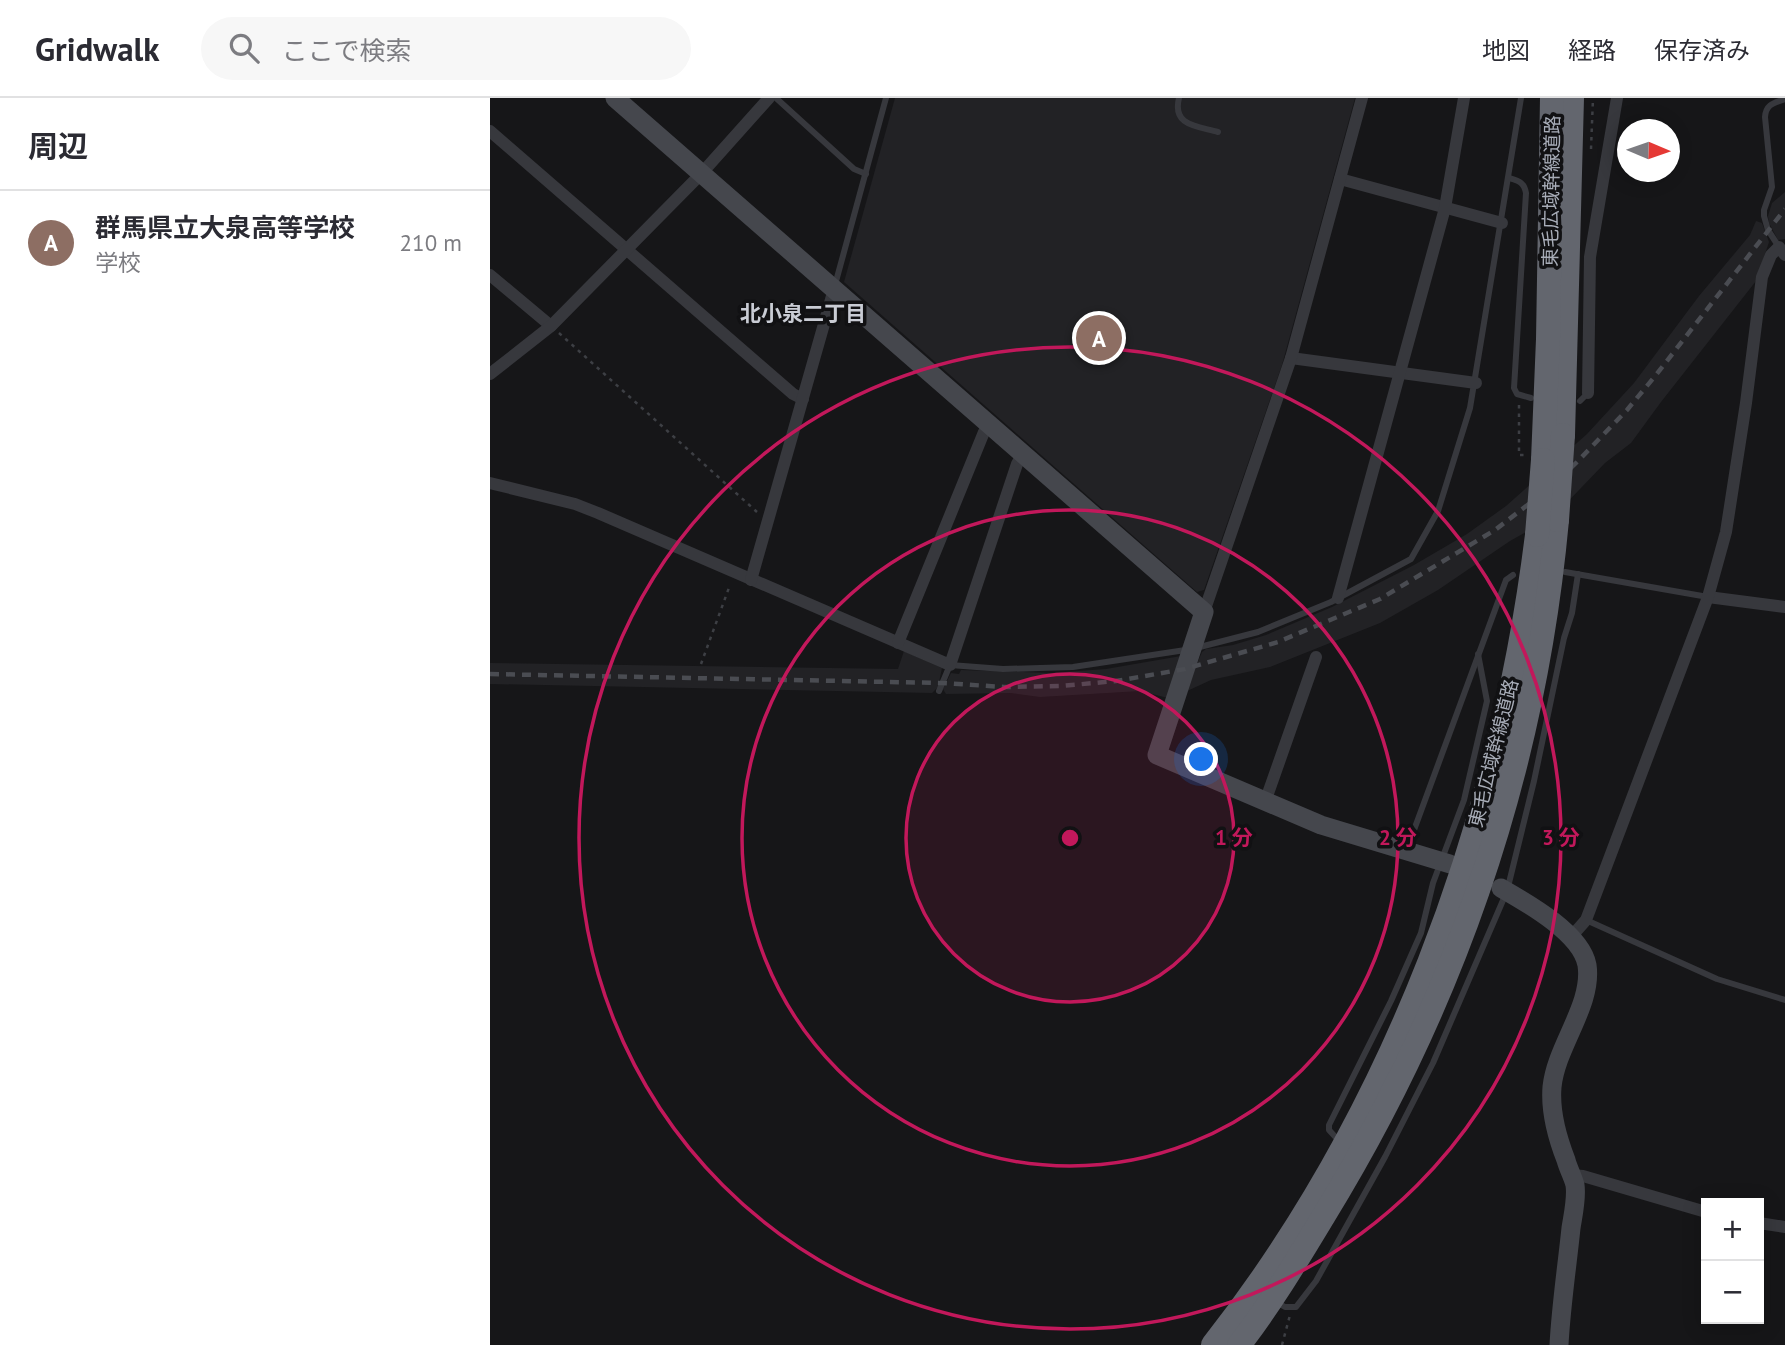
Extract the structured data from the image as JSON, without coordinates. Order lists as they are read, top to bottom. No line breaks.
{"streets":{"highway":["東毛広域幹線道路"]},"districts":["北小泉二丁目"],"north":"right","page":{"header":"Gridwalk","search":"ここで検索","nav":["地図","経路","保存済み"],"heading":"周辺","list":[{"mark":"A","name":"群馬県立大泉高等学校","note":"学校","value":"210 m"}],"pins":"A","map_buttons":["+","−"]},"rings":["1 分","2 分","3 分"]}
